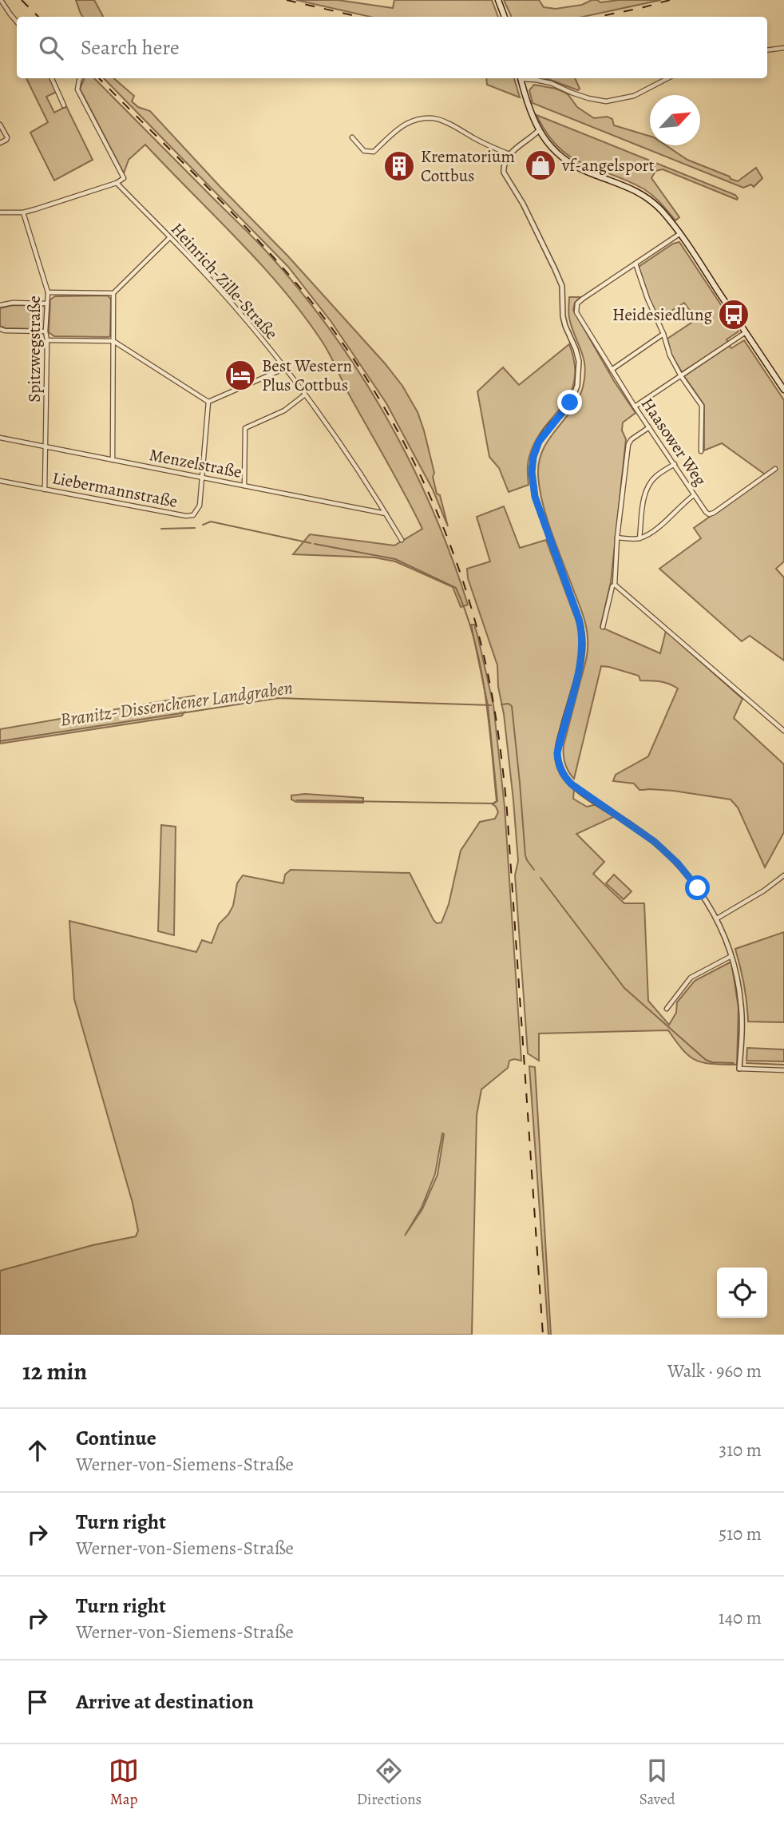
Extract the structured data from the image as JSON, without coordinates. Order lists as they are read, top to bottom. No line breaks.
{"streets":{"street":["Heinrich-Zille-Straße","Spitzwegstraße","Haasower Weg","Menzelstraße","Liebermannstraße"]},"crossings":[["Heinrich-Zille-Straße","Menzelstraße"],["Spitzwegstraße","Menzelstraße"],["Spitzwegstraße","Liebermannstraße"],["Menzelstraße","Liebermannstraße"]],"water":["Branitz- Dissenchener Landgraben"],"places":{"shop":["vf-angelsport"],"building":["Krematorium Cottbus"],"bus stop":["Heidesiedlung"],"hotel":["Best Western Plus Cottbus"]},"north":"top right","page":{"search":"Search here","heading":["12 min","Walk · 960 m"],"list":[["Continue","Werner-von-Siemens-Straße","310 m"],["Turn right","Werner-von-Siemens-Straße","510 m"],["Turn right","Werner-von-Siemens-Straße","140 m"],"Arrive at destination"],"nav":["Map","Directions","Saved"]}}
